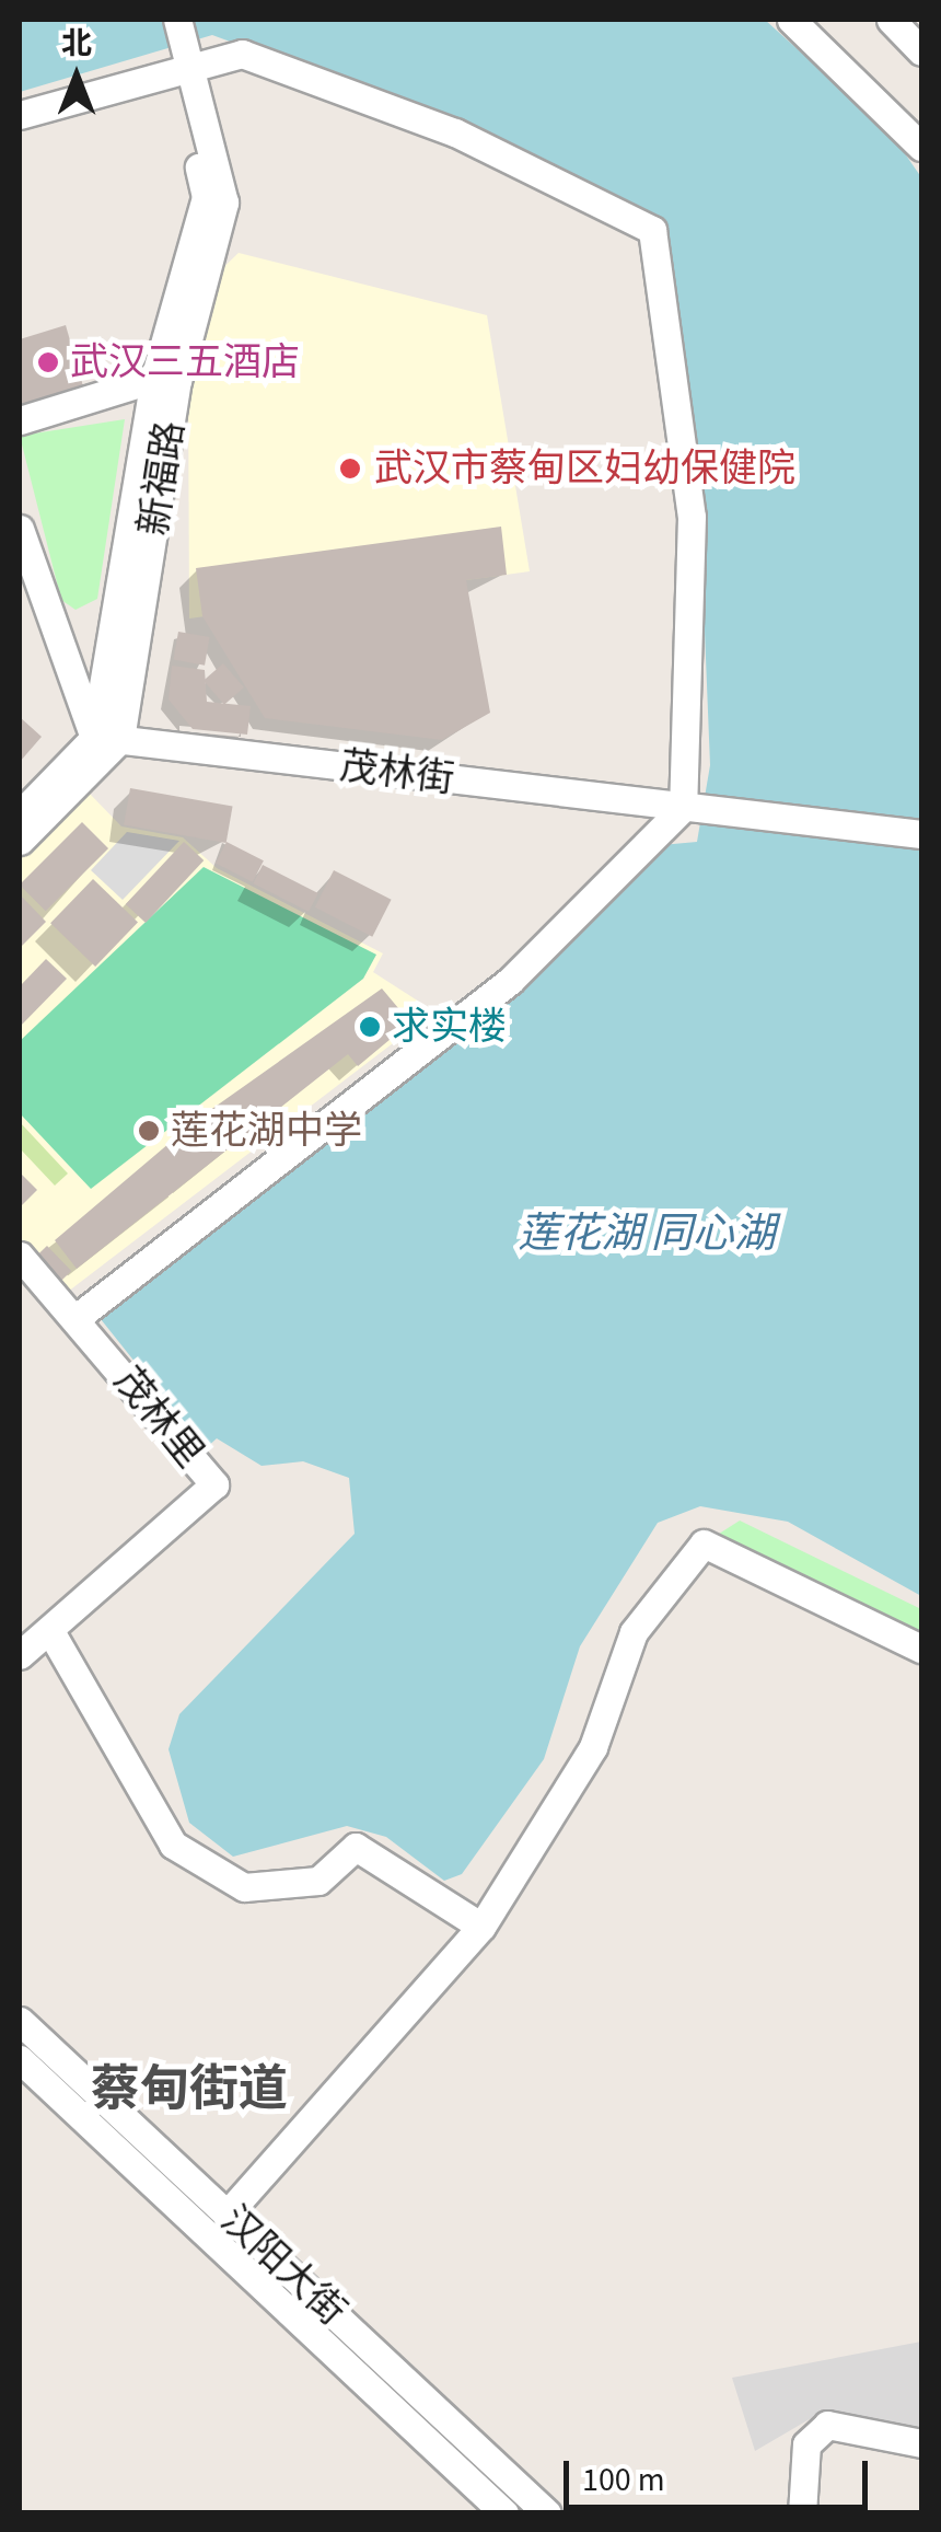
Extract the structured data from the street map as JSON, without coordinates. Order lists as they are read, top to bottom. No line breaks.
{"streets":{"street":["新福路","茂林街","茂林里","汉阳大街"]},"crossings":[["新福路","茂林街"]],"districts":["蔡甸街道"],"water":["莲花湖 同心湖"],"places":["武汉三五酒店","武汉市蔡甸区妇幼保健院","求实楼","莲花湖中学"],"scale_bar":"100 m","north":"top"}
